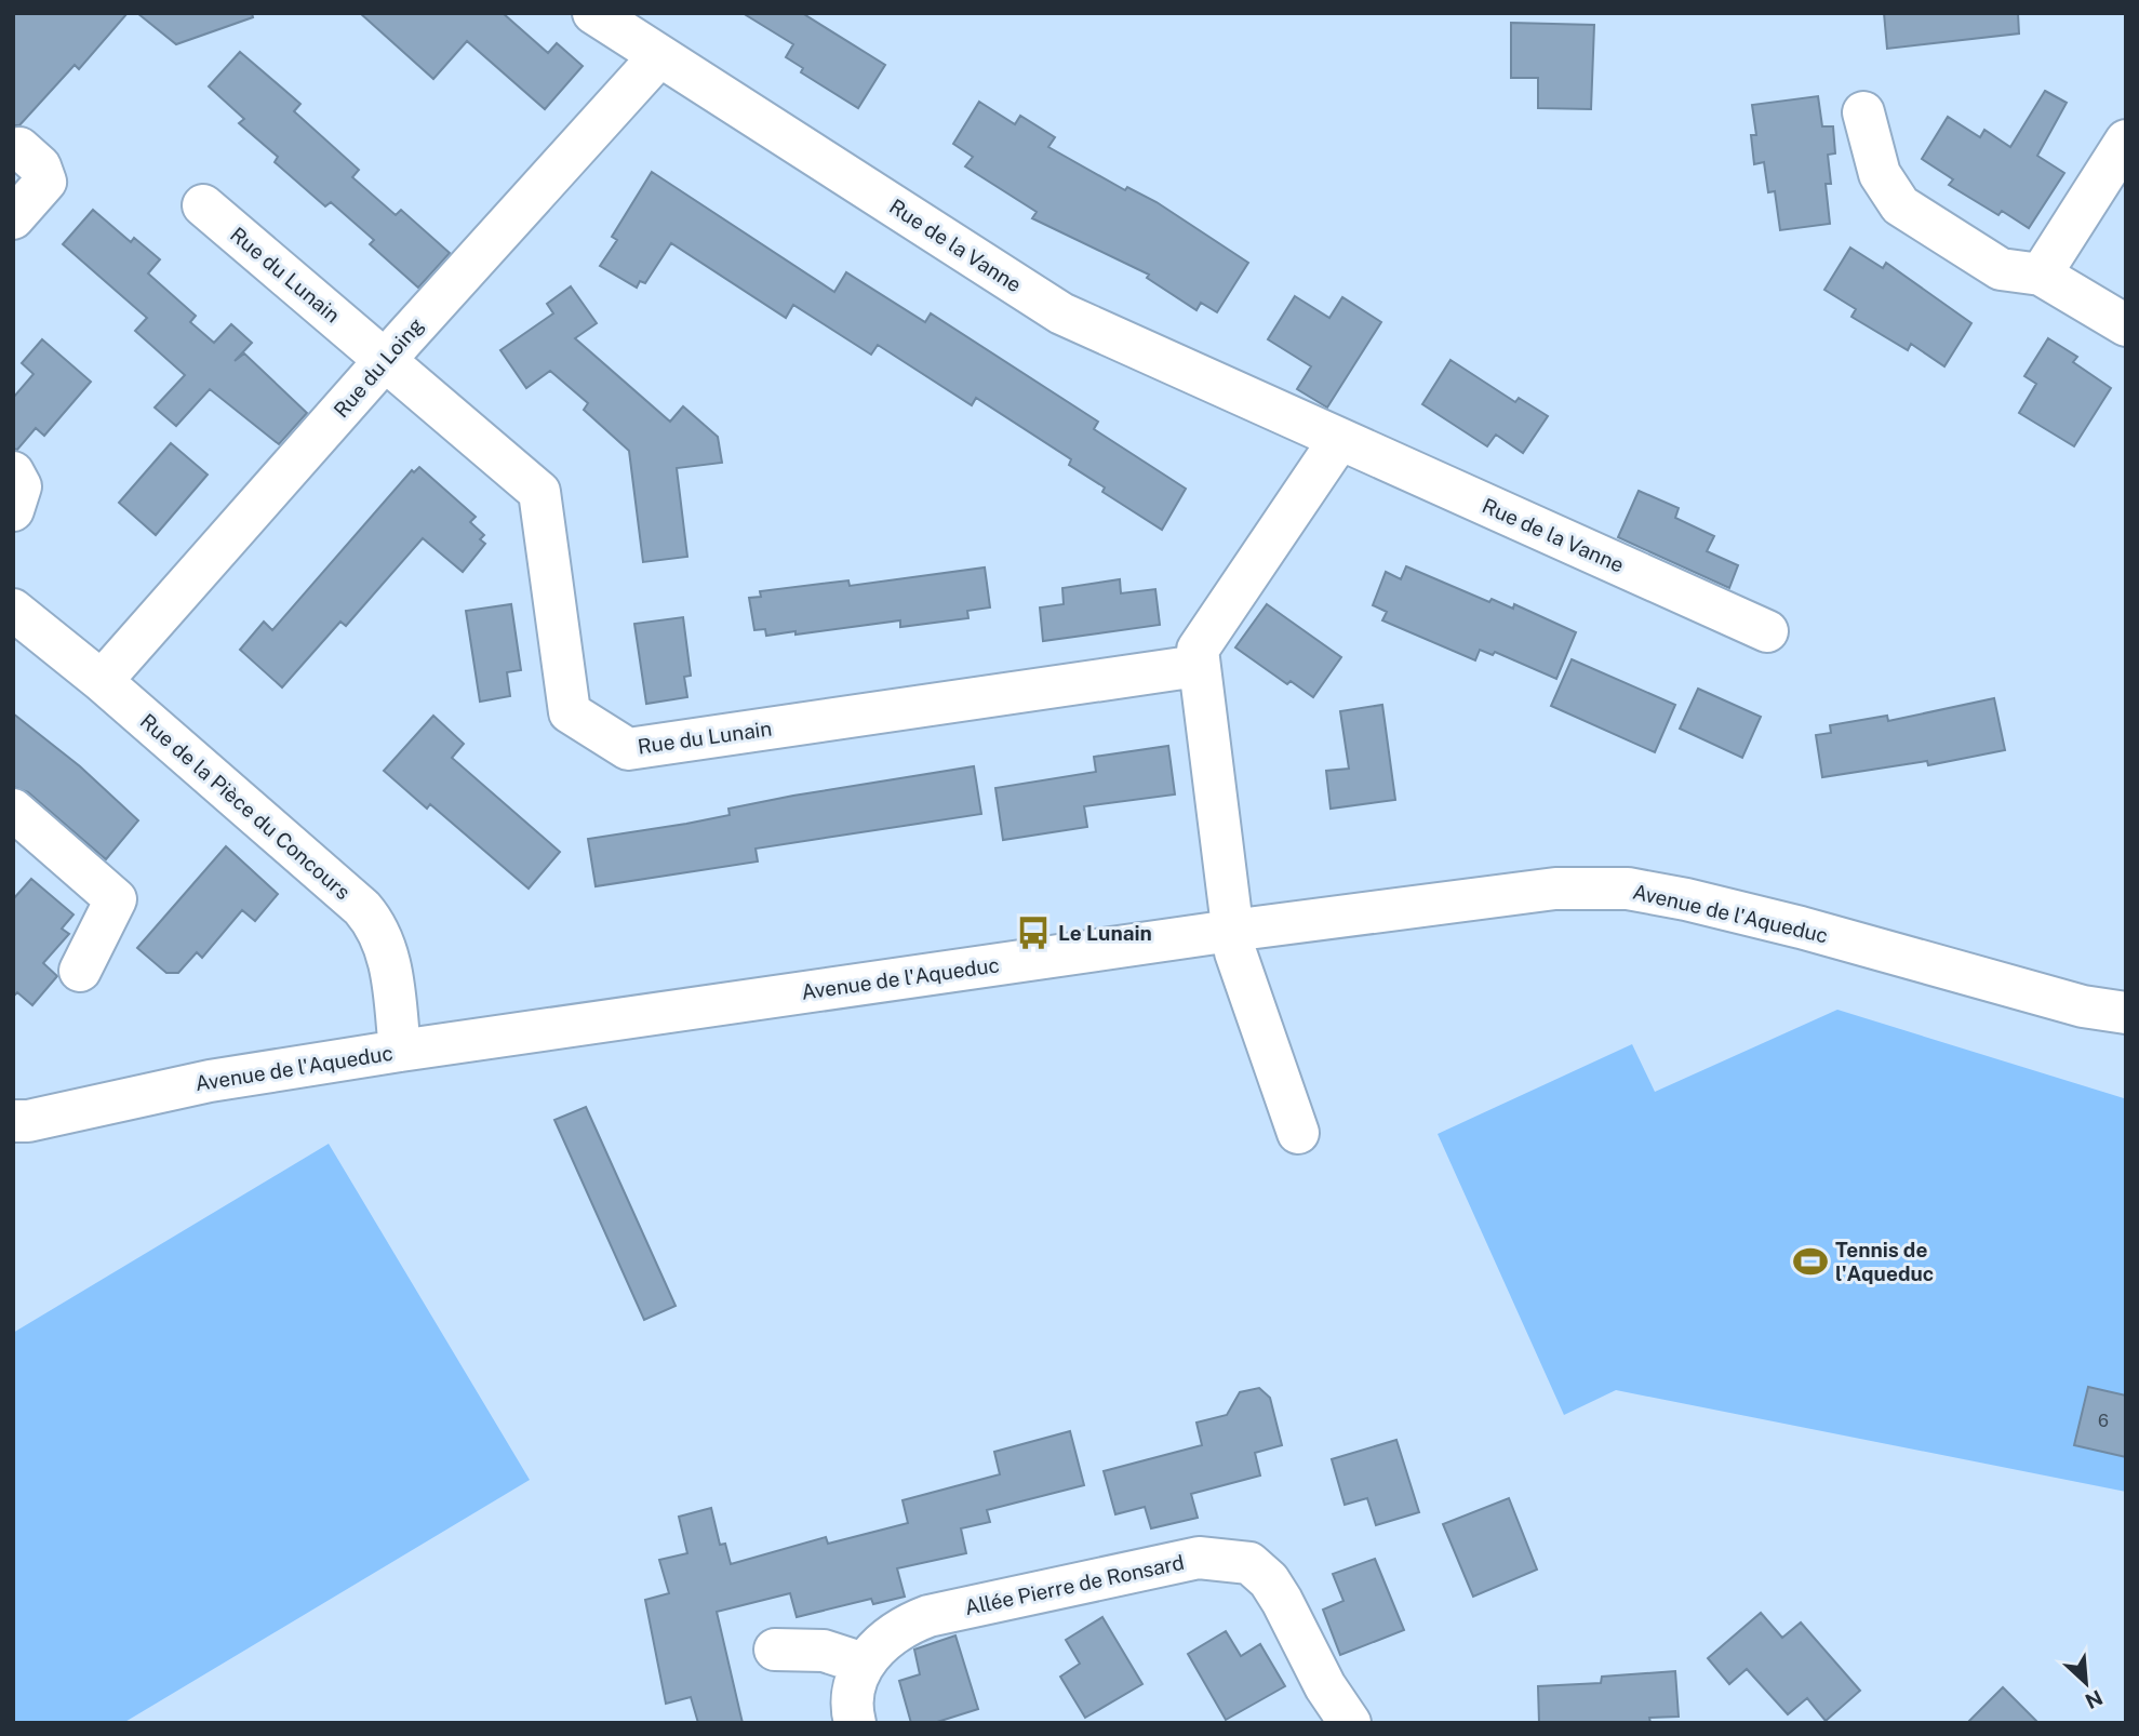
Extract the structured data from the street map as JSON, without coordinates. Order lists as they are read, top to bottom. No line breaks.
{"streets":{"street":["Rue de la Vanne","Rue du Lunain","Rue du Loing","Rue de la Pièce du Concours","Avenue de l'Aqueduc","Allée Pierre de Ronsard"]},"crossings":[["Rue de la Vanne","Rue du Loing"],["Rue du Lunain","Rue du Loing"],["Rue du Loing","Rue de la Pièce du Concours"],["Rue de la Pièce du Concours","Avenue de l'Aqueduc"]],"places":{"bus stop":["Le Lunain"],"sports":["Tennis de l'Aqueduc"]},"house_numbers":["6"],"north":"bottom right"}
